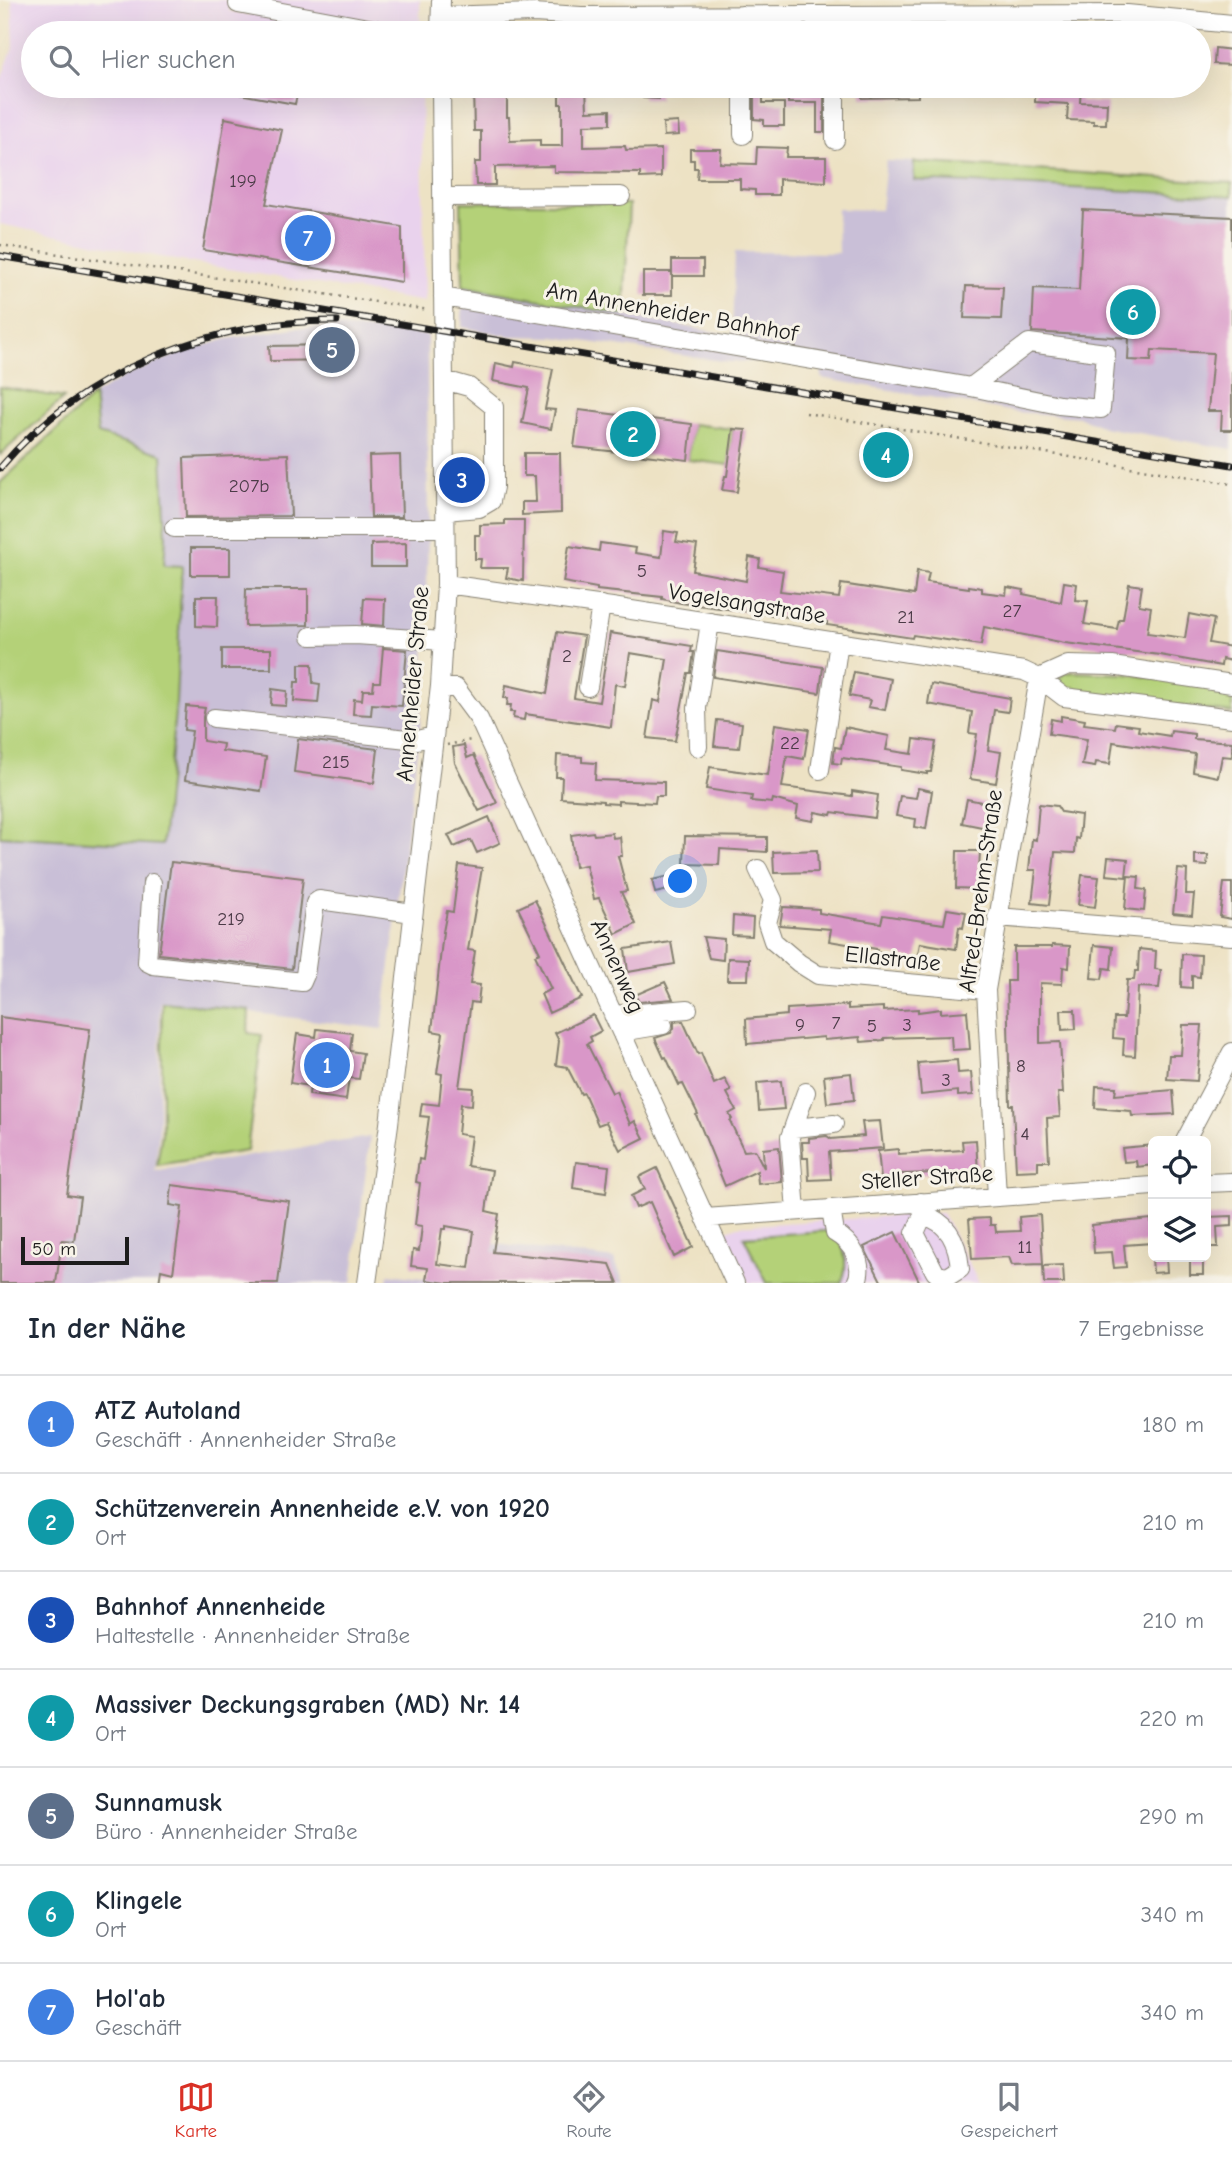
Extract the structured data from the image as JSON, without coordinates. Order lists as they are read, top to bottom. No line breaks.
{"streets":{"street":["Am Annenheider Bahnhof","Vogelsangstraße","Annenheider Straße","Alfred-Brehm-Straße","Ellastraße","Annenweg","Steller Straße"]},"crossings":[["Am Annenheider Bahnhof","Annenheider Straße"],["Vogelsangstraße","Annenheider Straße"],["Vogelsangstraße","Alfred-Brehm-Straße"],["Annenheider Straße","Annenweg"],["Alfred-Brehm-Straße","Ellastraße"],["Alfred-Brehm-Straße","Steller Straße"],["Annenweg","Steller Straße"]],"house_numbers":["199","207b","5","27","21","2","22","215","219","7","9","3","5","8","3","4","11"],"scale_bar":"50 m","page":{"search":"Hier suchen","pins":["7","6","5","2","4","3","1"],"scale":"50 m","heading":["In der Nähe","7 Ergebnisse"],"list":[{"mark":"1","name":"ATZ Autoland","note":"Geschäft · Annenheider Straße","value":"180 m"},{"mark":"2","name":"Schützenverein Annenheide e.V. von 1920","note":"Ort","value":"210 m"},{"mark":"3","name":"Bahnhof Annenheide","note":"Haltestelle · Annenheider Straße","value":"210 m"},{"mark":"4","name":"Massiver Deckungsgraben (MD) Nr. 14","note":"Ort","value":"220 m"},{"mark":"5","name":"Sunnamusk","note":"Büro · Annenheider Straße","value":"290 m"},{"mark":"6","name":"Klingele","note":"Ort","value":"340 m"},{"mark":"7","name":"Hol'ab","note":"Geschäft","value":"340 m"}],"nav":["Karte","Route","Gespeichert"]}}
